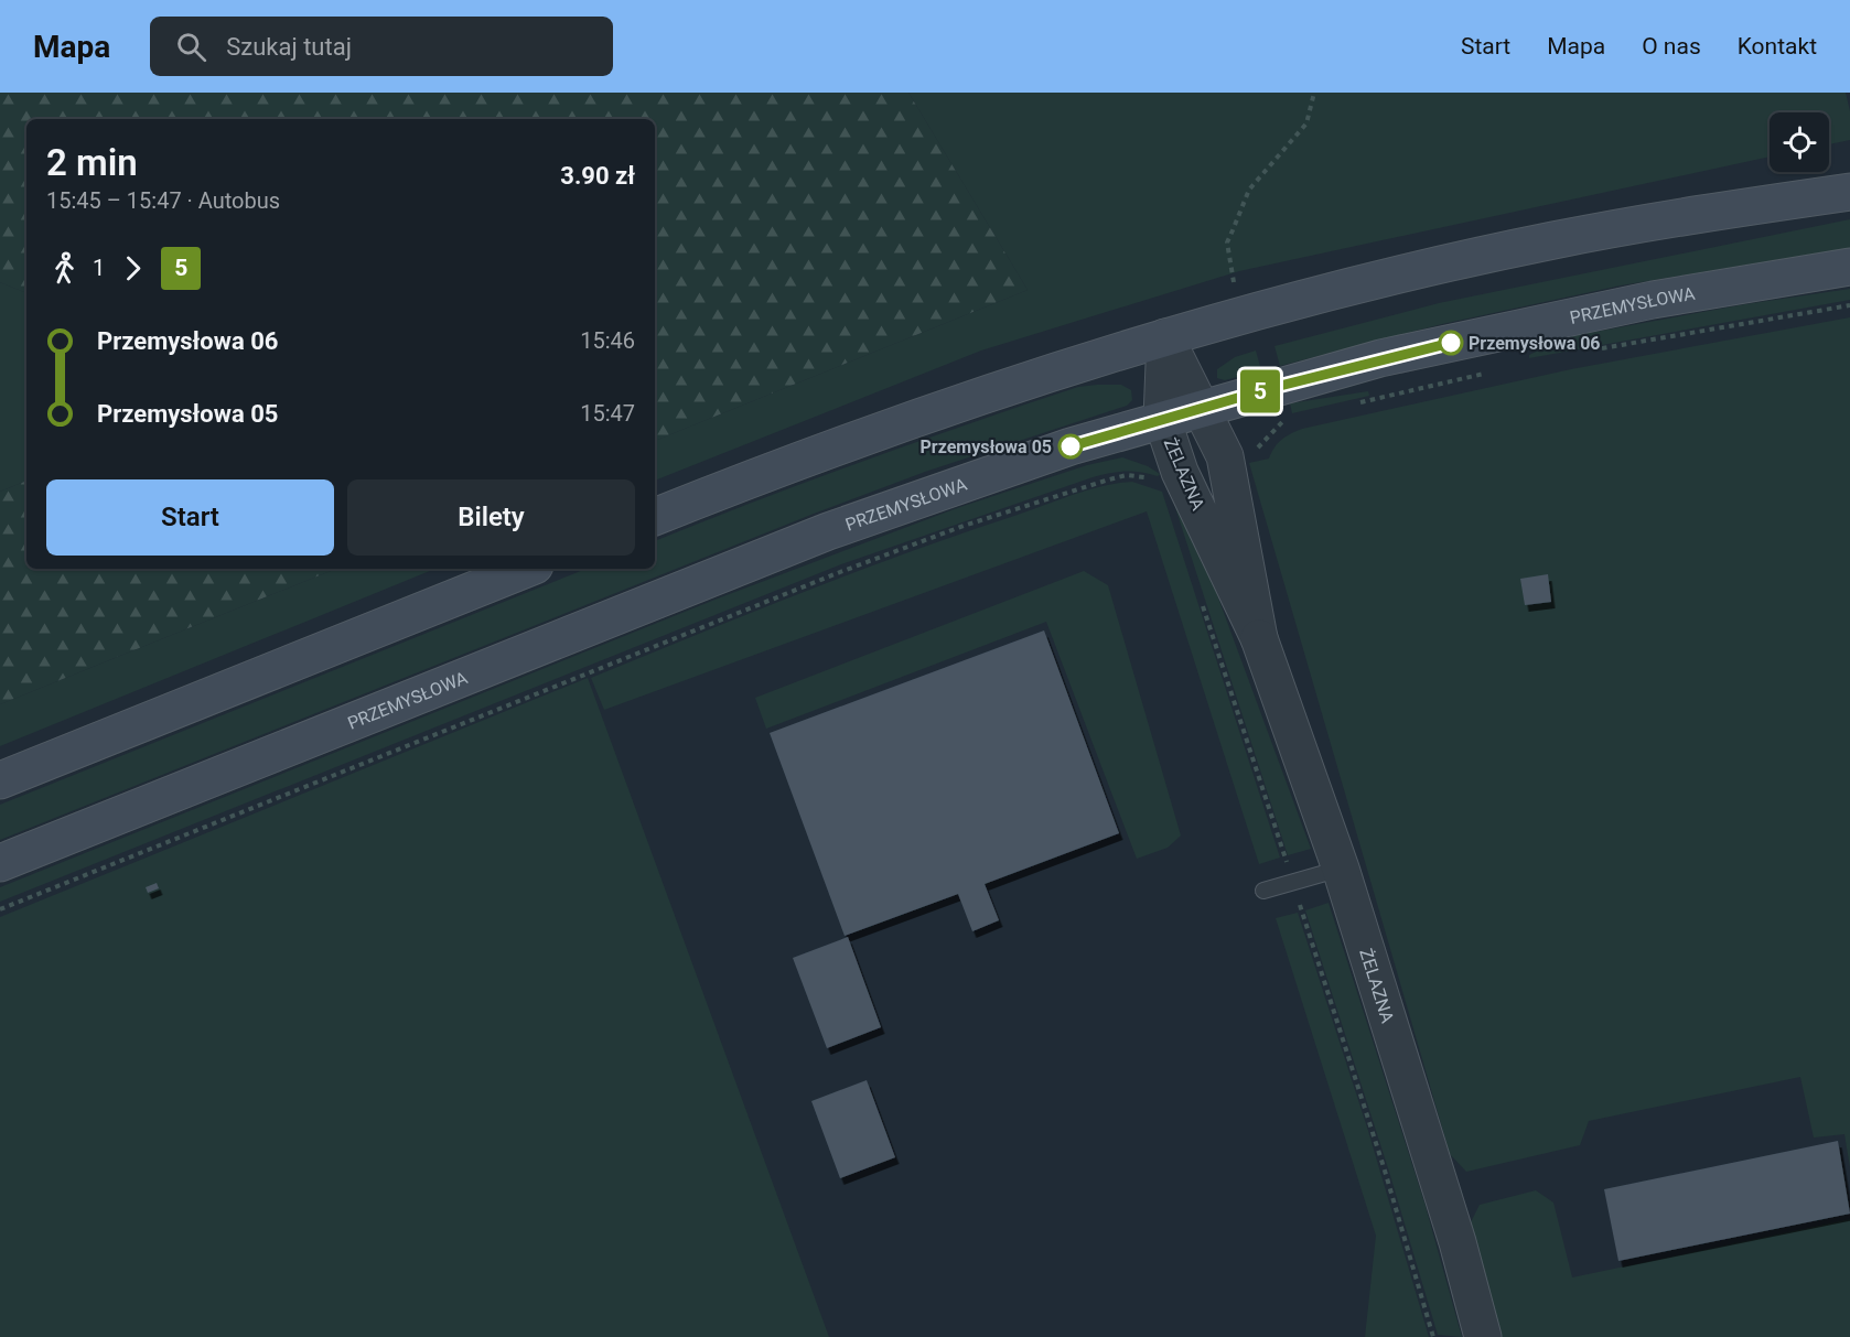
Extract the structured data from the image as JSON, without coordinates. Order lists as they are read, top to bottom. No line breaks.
{"streets":{"main road":["PRZEMYSŁOWA"],"street":["ŻELAZNA"]},"crossings":[["PRZEMYSŁOWA","ŻELAZNA"]],"places":["Przemysłowa 06","Przemysłowa 05"],"lines":["bus line 5"],"page":{"header":"Mapa","search":"Szukaj tutaj","nav":["Start","Mapa","O nas","Kontakt"],"on_map":"5","heading":["2 min","15:45 – 15:47 · Autobus","3.90 zł"],"legs":["1","5"],"list":[{"name":"Przemysłowa 06","value":"15:46"},{"name":"Przemysłowa 05","value":"15:47"}],"buttons":["Start","Bilety"]}}
